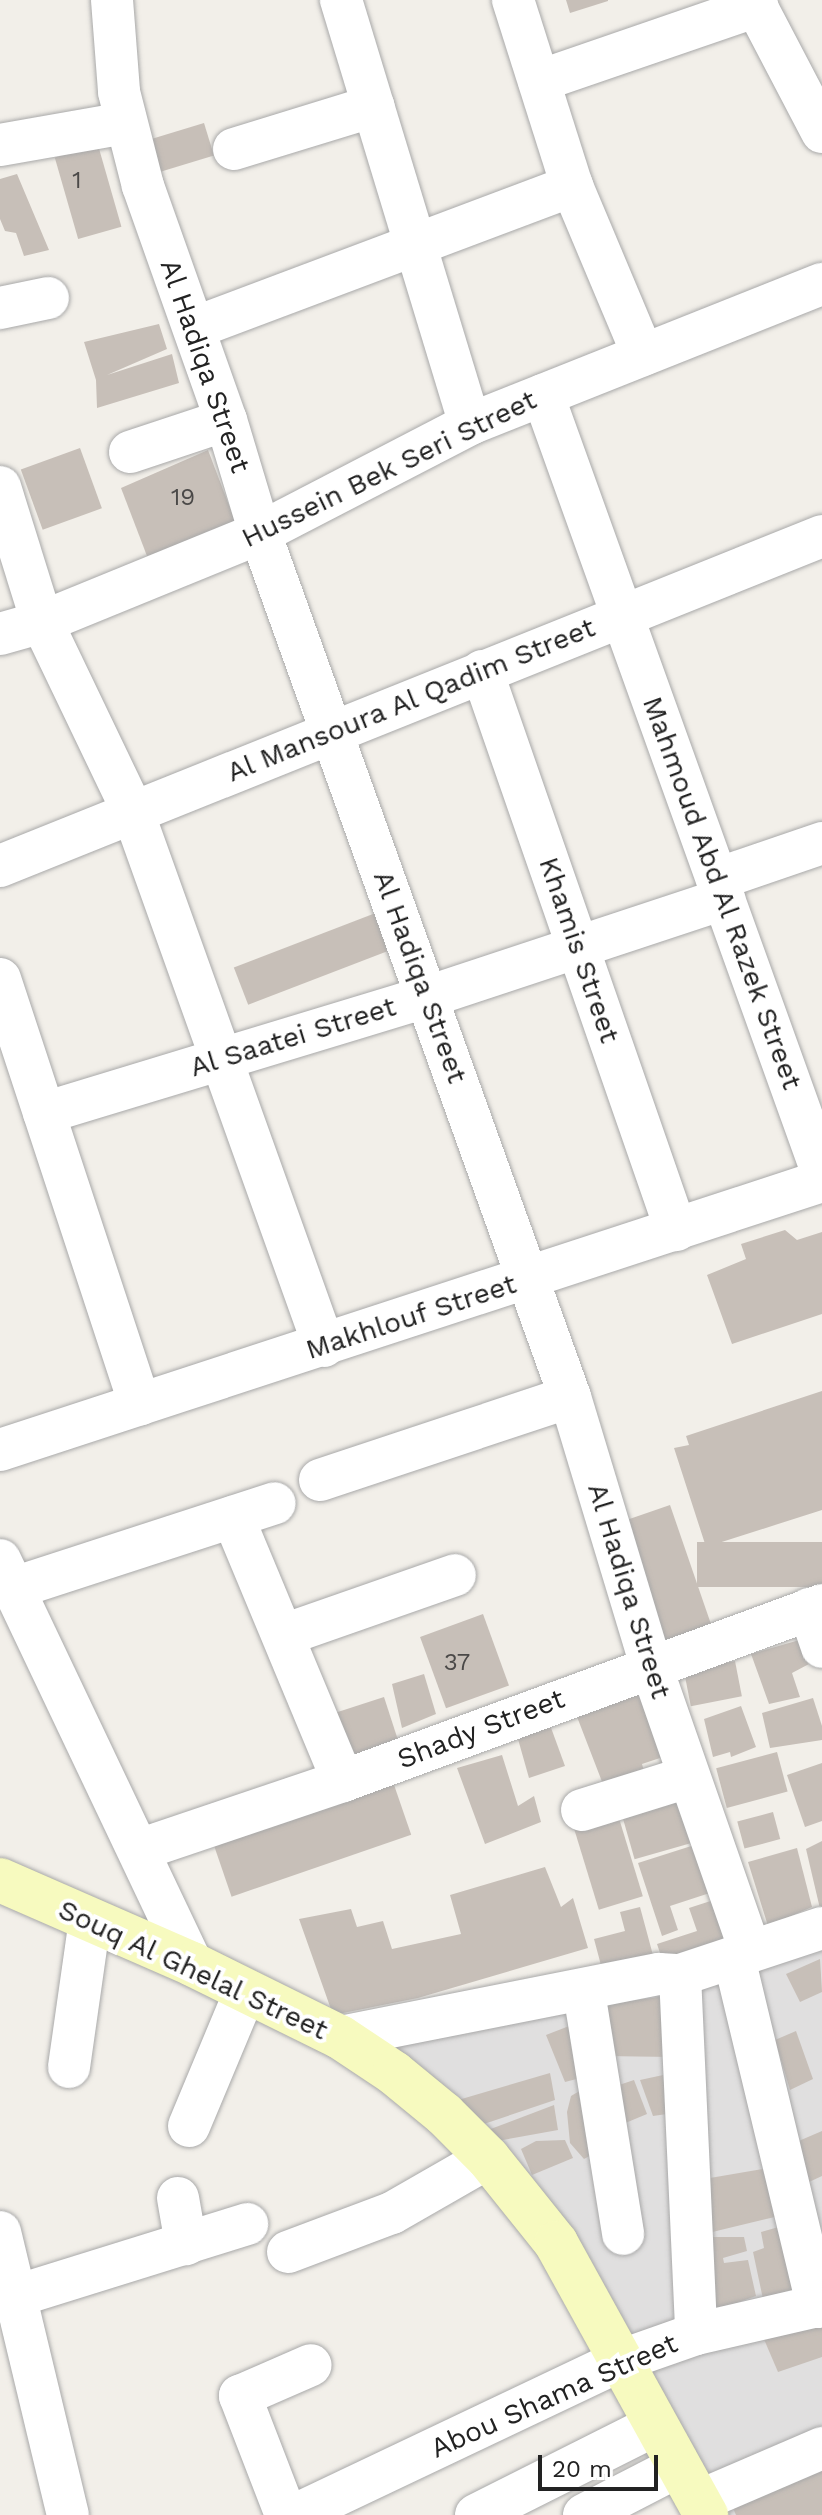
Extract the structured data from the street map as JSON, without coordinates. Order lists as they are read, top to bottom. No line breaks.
{"streets":{"main road":["Souq Al Ghelal Street"],"street":["Al Hadiqa Street","Hussein Bek Seri Street","Al Mansoura Al Qadim Street","Mahmoud Abd Al Razek Street","Khamis Street","Al Saatei Street","Makhlouf Street","Shady Street","Abou Shama Street"]},"crossings":[["Al Hadiqa Street","Hussein Bek Seri Street"],["Al Hadiqa Street","Al Mansoura Al Qadim Street"],["Al Hadiqa Street","Al Saatei Street"],["Al Hadiqa Street","Makhlouf Street"],["Al Hadiqa Street","Shady Street"],["Al Hadiqa Street","Abou Shama Street"],["Hussein Bek Seri Street","Mahmoud Abd Al Razek Street"],["Al Mansoura Al Qadim Street","Mahmoud Abd Al Razek Street"],["Al Mansoura Al Qadim Street","Khamis Street"],["Mahmoud Abd Al Razek Street","Al Saatei Street"],["Khamis Street","Al Saatei Street"],["Khamis Street","Makhlouf Street"],["Souq Al Ghelal Street","Abou Shama Street"]],"house_numbers":["1","19","37"],"scale_bar":"20 m"}
